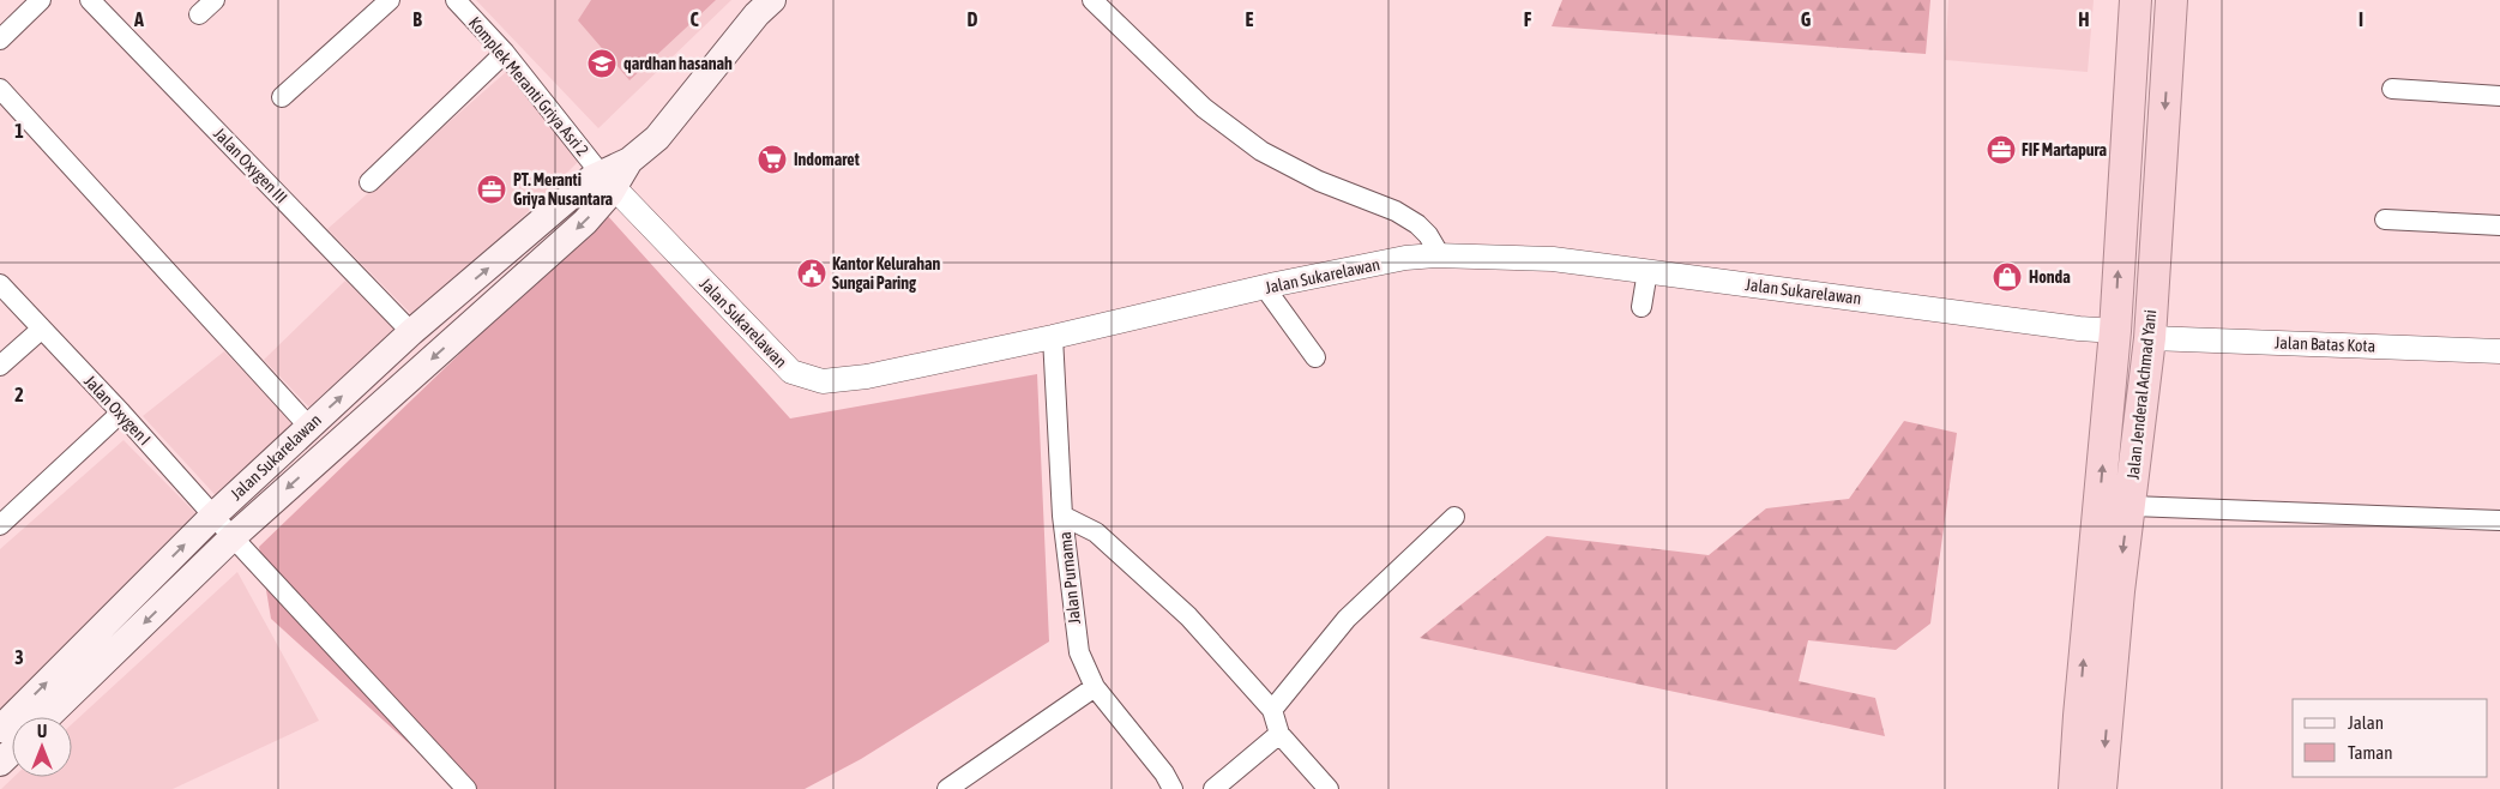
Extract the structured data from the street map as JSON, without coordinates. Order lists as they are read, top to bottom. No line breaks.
{"streets":{"highway":["Jalan Jenderal Achmad Yani"],"main road":["Jalan Sukarelawan"],"street":["Komplek Meranti Griya Asri 2","Jalan Oxygen III","Jalan Batas Kota","Jalan Oxygen I","Jalan Purnama"]},"crossings":[["Komplek Meranti Griya Asri 2","Jalan Sukarelawan"],["Jalan Oxygen III","Jalan Sukarelawan"],["Jalan Sukarelawan","Jalan Jenderal Achmad Yani"],["Jalan Sukarelawan","Jalan Oxygen I"],["Jalan Sukarelawan","Jalan Purnama"],["Jalan Batas Kota","Jalan Jenderal Achmad Yani"]],"places":{"school or university":["qardhan hasanah"],"office":["FIF Martapura","PT. Meranti Griya Nusantara"],"supermarket":["Indomaret"],"public building":["Kantor Kelurahan Sungai Paring"],"shop":["Honda"]},"legend":["Jalan","Taman"],"north":"top","grid":{"columns":["A","B","C","D","E","F","G","H","I"],"rows":["1","2","3"]}}
